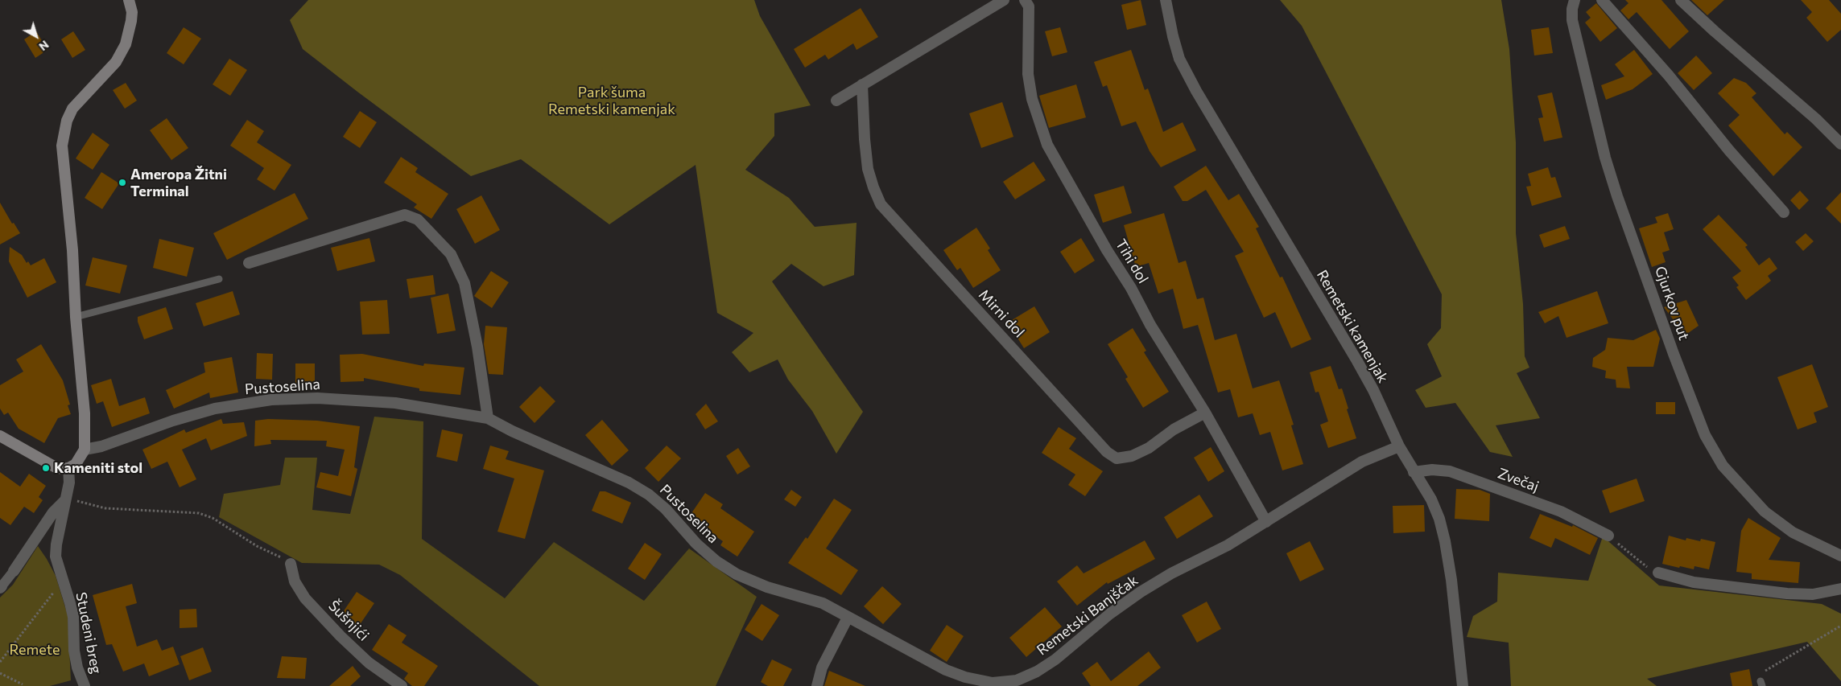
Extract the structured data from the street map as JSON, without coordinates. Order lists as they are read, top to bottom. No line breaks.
{"streets":{"street":["Tihi dol","Gjurkov put","Mirni dol","Remetski kamenjak","Pustoselina","Zvečaj","Remetski Banjščak","Šušnjići","Studeni breg"]},"crossings":[["Tihi dol","Mirni dol"],["Tihi dol","Remetski Banjščak"],["Remetski kamenjak","Zvečaj"],["Remetski kamenjak","Remetski Banjščak"],["Pustoselina","Remetski Banjščak"]],"parks":["Park šuma Remetski kamenjak","Remete"],"places":["Ameropa Žitni Terminal","Kameniti stol"],"north":"bottom right"}
